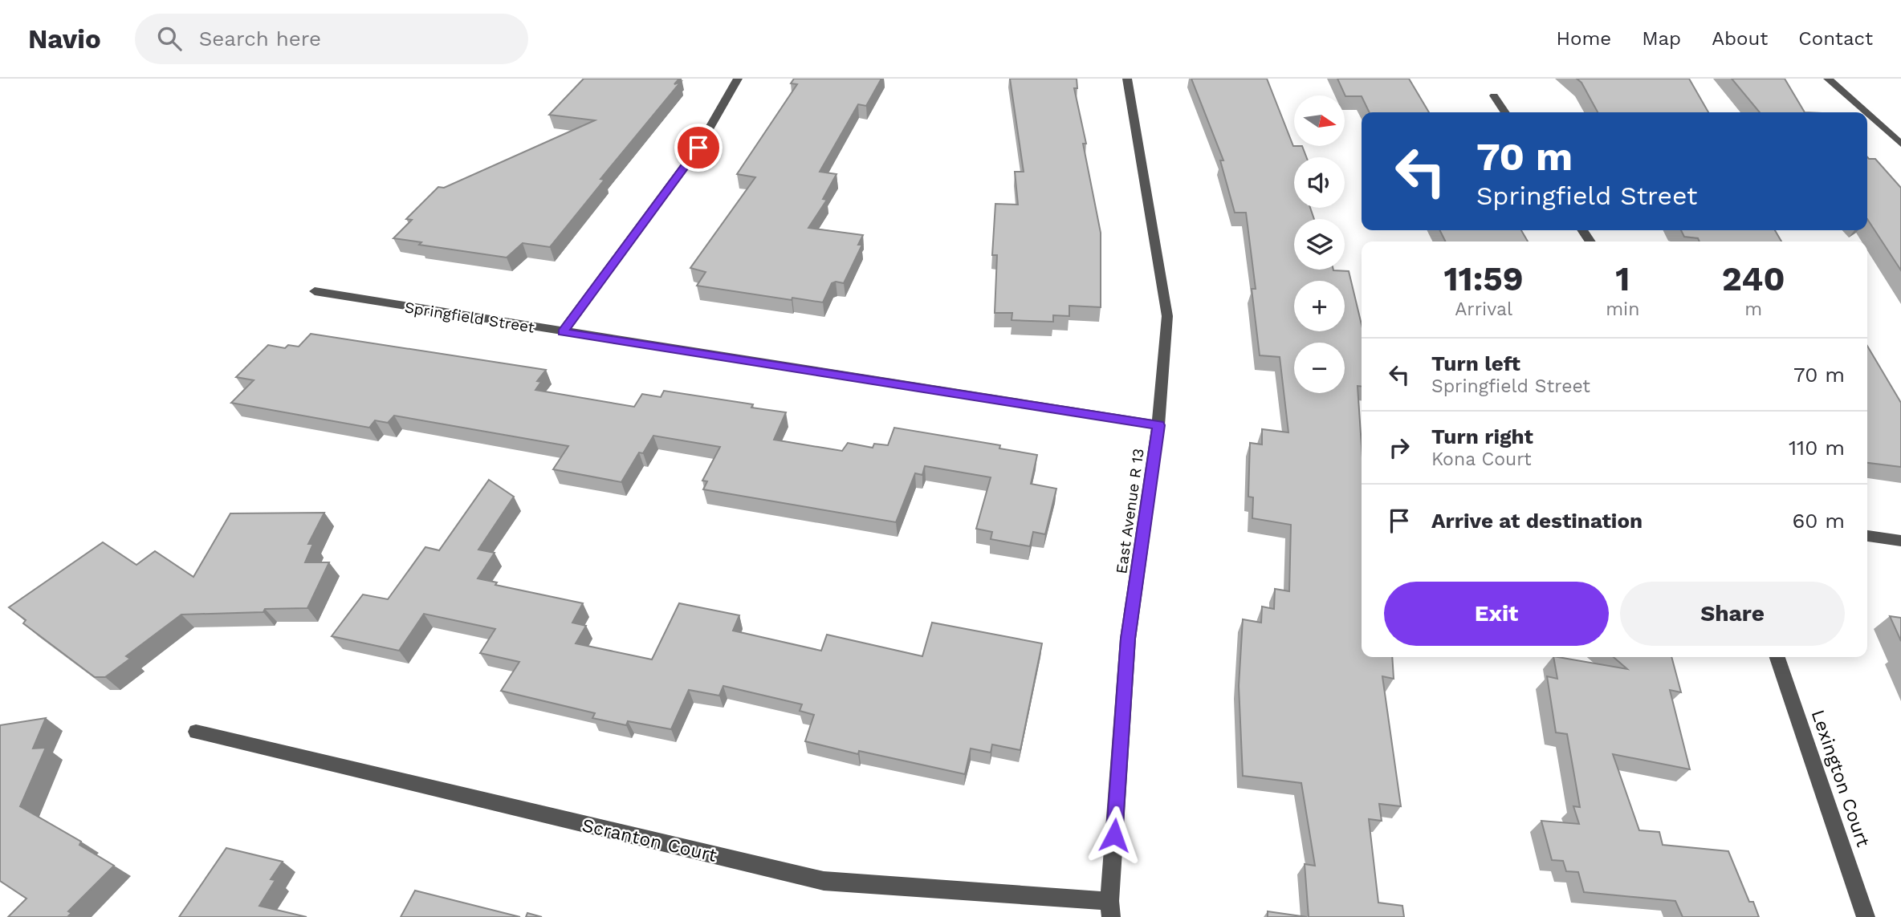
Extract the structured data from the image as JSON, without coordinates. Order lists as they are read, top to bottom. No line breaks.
{"streets":{"street":["Springfield Street","East Avenue R 13","Lexington Court","Scranton Court"]},"crossings":[["Springfield Street","East Avenue R 13"],["East Avenue R 13","Scranton Court"]],"north":"right","page":{"header":"Navio","search":"Search here","nav":["Home","Map","About","Contact"],"map_buttons":["+","−"],"turn":["70 m","Springfield Street"],"eta":["11:59","Arrival","1","min","240","m"],"list":[{"name":"Turn left","note":"Springfield Street","value":"70 m"},{"name":"Turn right","note":"Kona Court","value":"110 m"},{"name":"Arrive at destination","value":"60 m"}],"buttons":["Exit","Share"]}}
